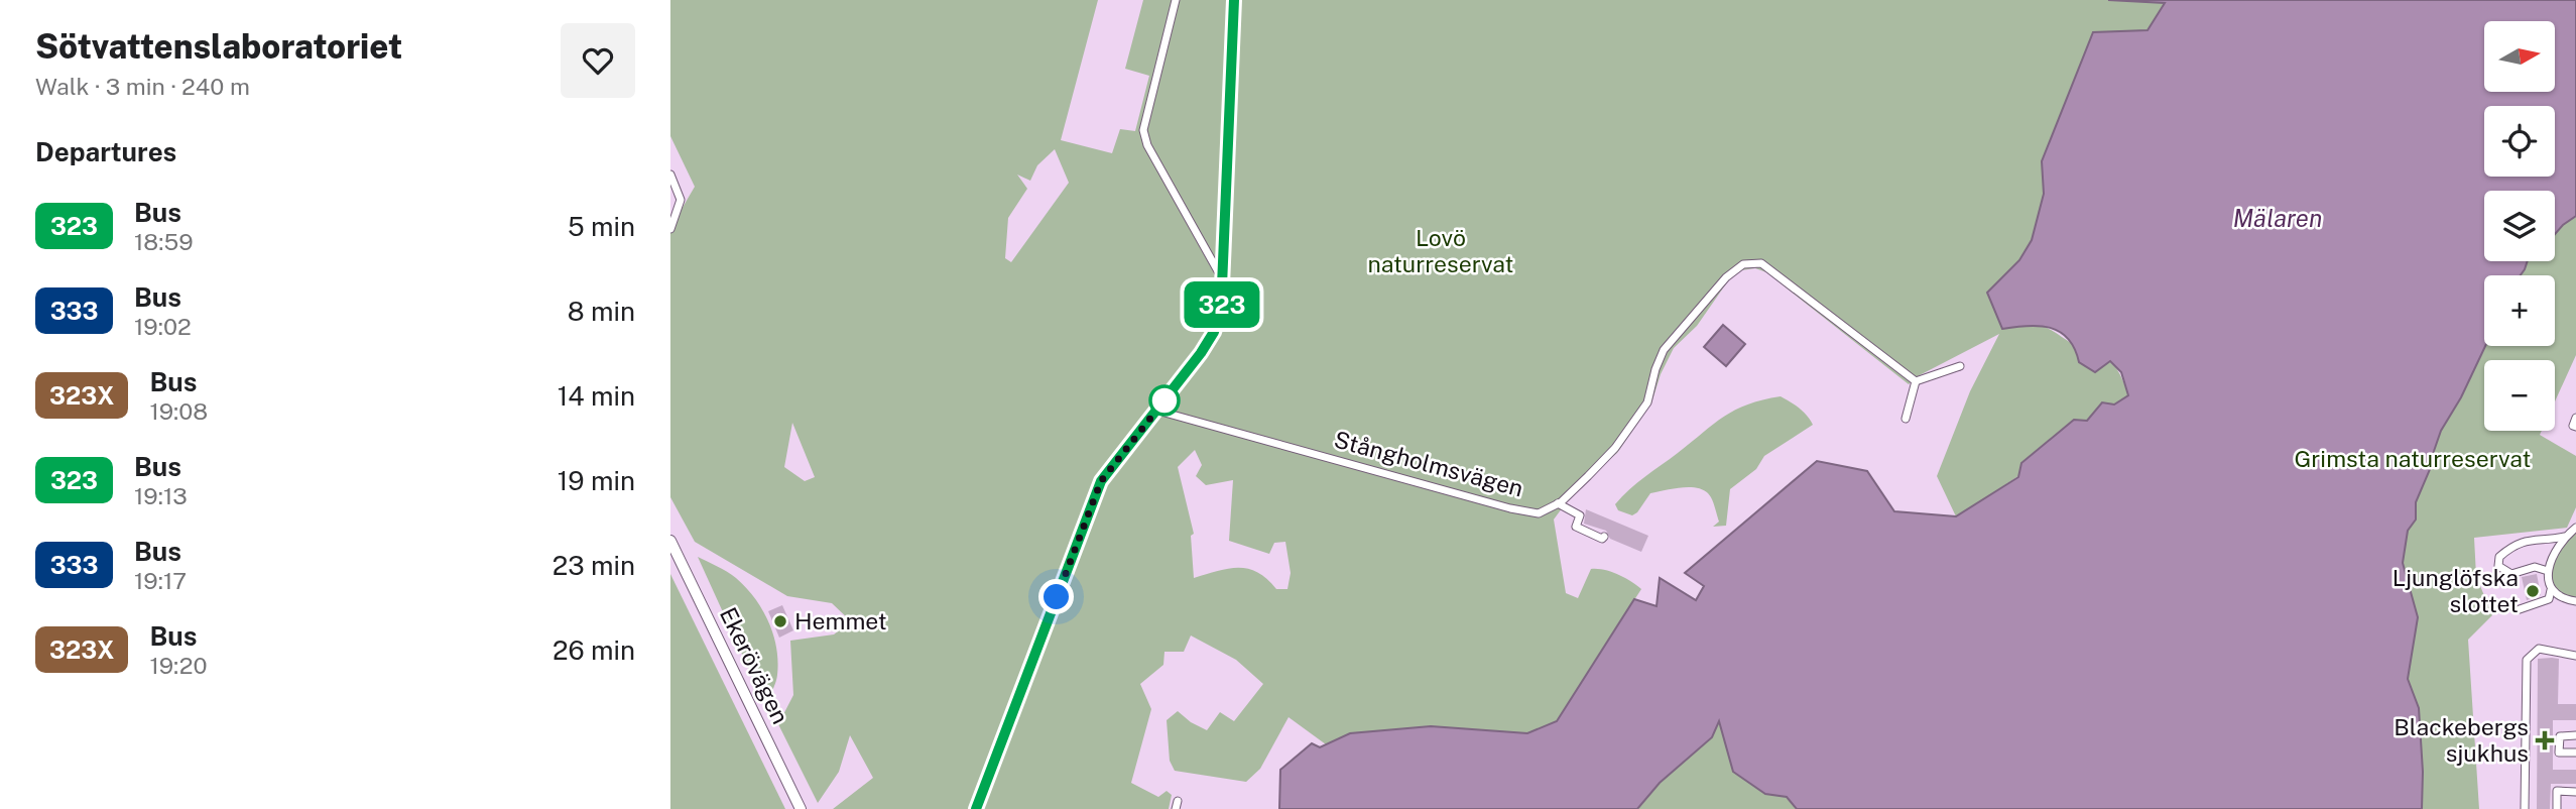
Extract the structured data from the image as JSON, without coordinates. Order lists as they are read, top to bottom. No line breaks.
{"streets":{"main road":["Ekerövägen"],"street":["Stångholmsvägen"]},"water":["Mälaren"],"parks":["Lovö naturreservat","Grimsta naturreservat"],"places":{"other":["Ljunglöfska slottet","Hemmet"],"health":["Blackebergs sjukhus"]},"lines":["bus line 323"],"north":"right","page":{"heading":[["Sötvattenslaboratoriet","Walk · 3 min · 240 m"],"Departures"],"on_map":"323","map_buttons":["+","−"],"list":[{"mark":"323","name":"Bus","note":"18:59","value":"5 min"},{"mark":"333","name":"Bus","note":"19:02","value":"8 min"},{"mark":"323X","name":"Bus","note":"19:08","value":"14 min"},{"mark":"323","name":"Bus","note":"19:13","value":"19 min"},{"mark":"333","name":"Bus","note":"19:17","value":"23 min"},{"mark":"323X","name":"Bus","note":"19:20","value":"26 min"}]}}
